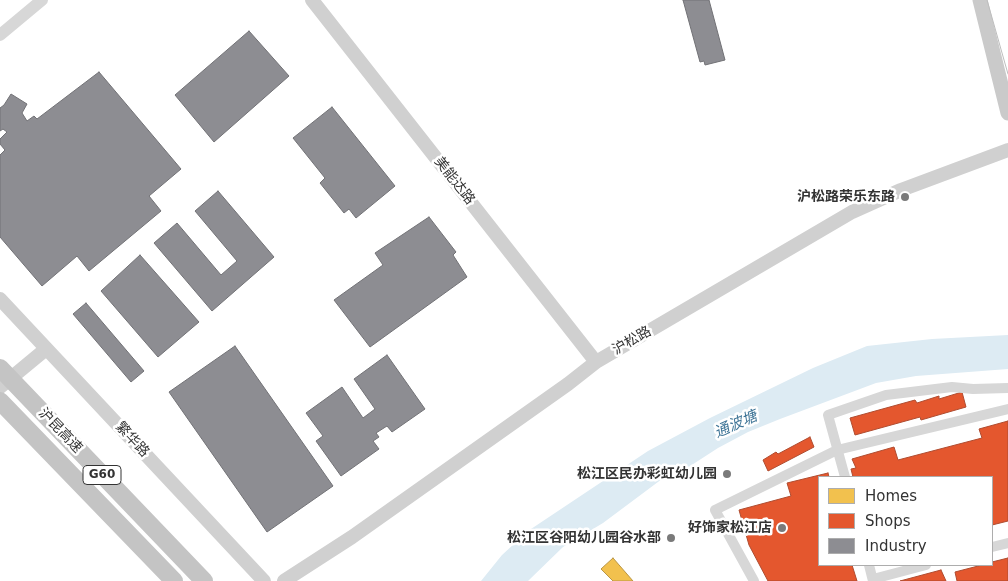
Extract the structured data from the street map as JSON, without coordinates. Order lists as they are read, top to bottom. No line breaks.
{"streets":{"highway":["沪昆高速","G60"],"main road":["美能达路","沪松路","繁华路"]},"crossings":[["美能达路","沪松路"]],"water":["通波塘"],"places":["沪松路荣乐东路","松江区民办彩虹幼儿园","好饰家松江店","松江区谷阳幼儿园谷水部"],"legend":["Homes","Shops","Industry"]}
